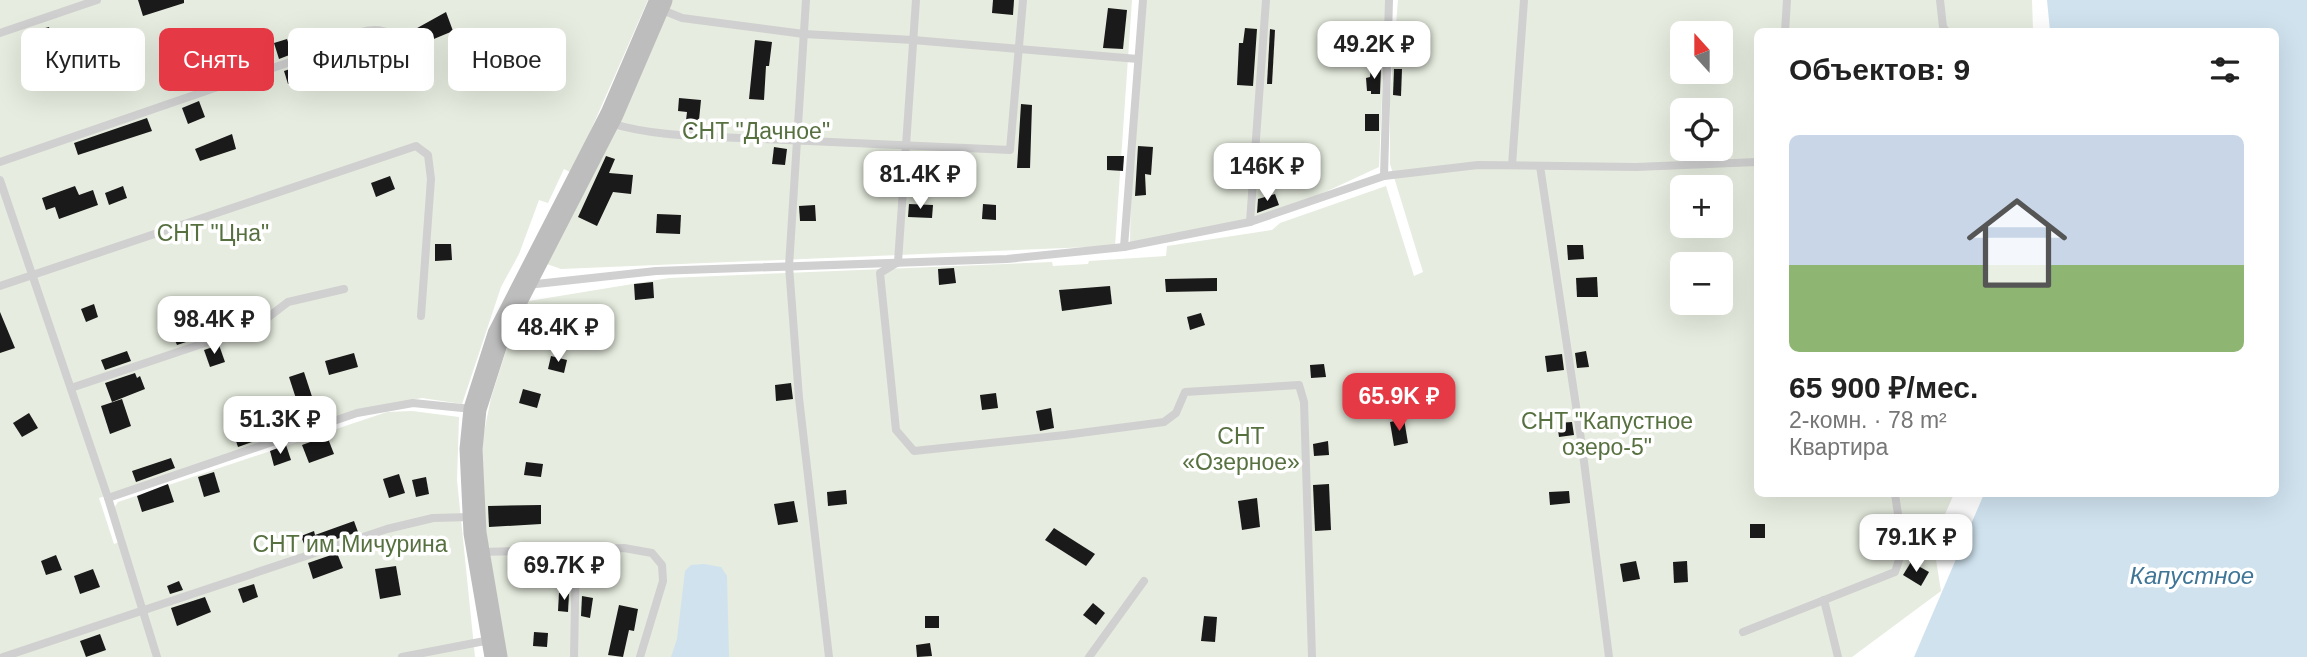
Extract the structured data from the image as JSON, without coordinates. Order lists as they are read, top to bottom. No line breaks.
{"water":["Капустное"],"parks":["СНТ \"Дачное\"","СНТ \"Цна\"","СНТ \"Капустное озеро-5\"","СНТ «Озерное»","СНТ им.Мичурина"],"north":"top","page":{"map_buttons":["+","−"],"price":["49.2K ₽","146K ₽","81.4K ₽","98.4K ₽","48.4K ₽","65.9K ₽","51.3K ₽","79.1K ₽","69.7K ₽"],"chip":["Купить","Снять","Фильтры","Новое"],"heading":"Объектов: 9","list":[{"name":"65 900 ₽/мес.","note":"2-комн. · 78 m² · Квартира"}]}}
